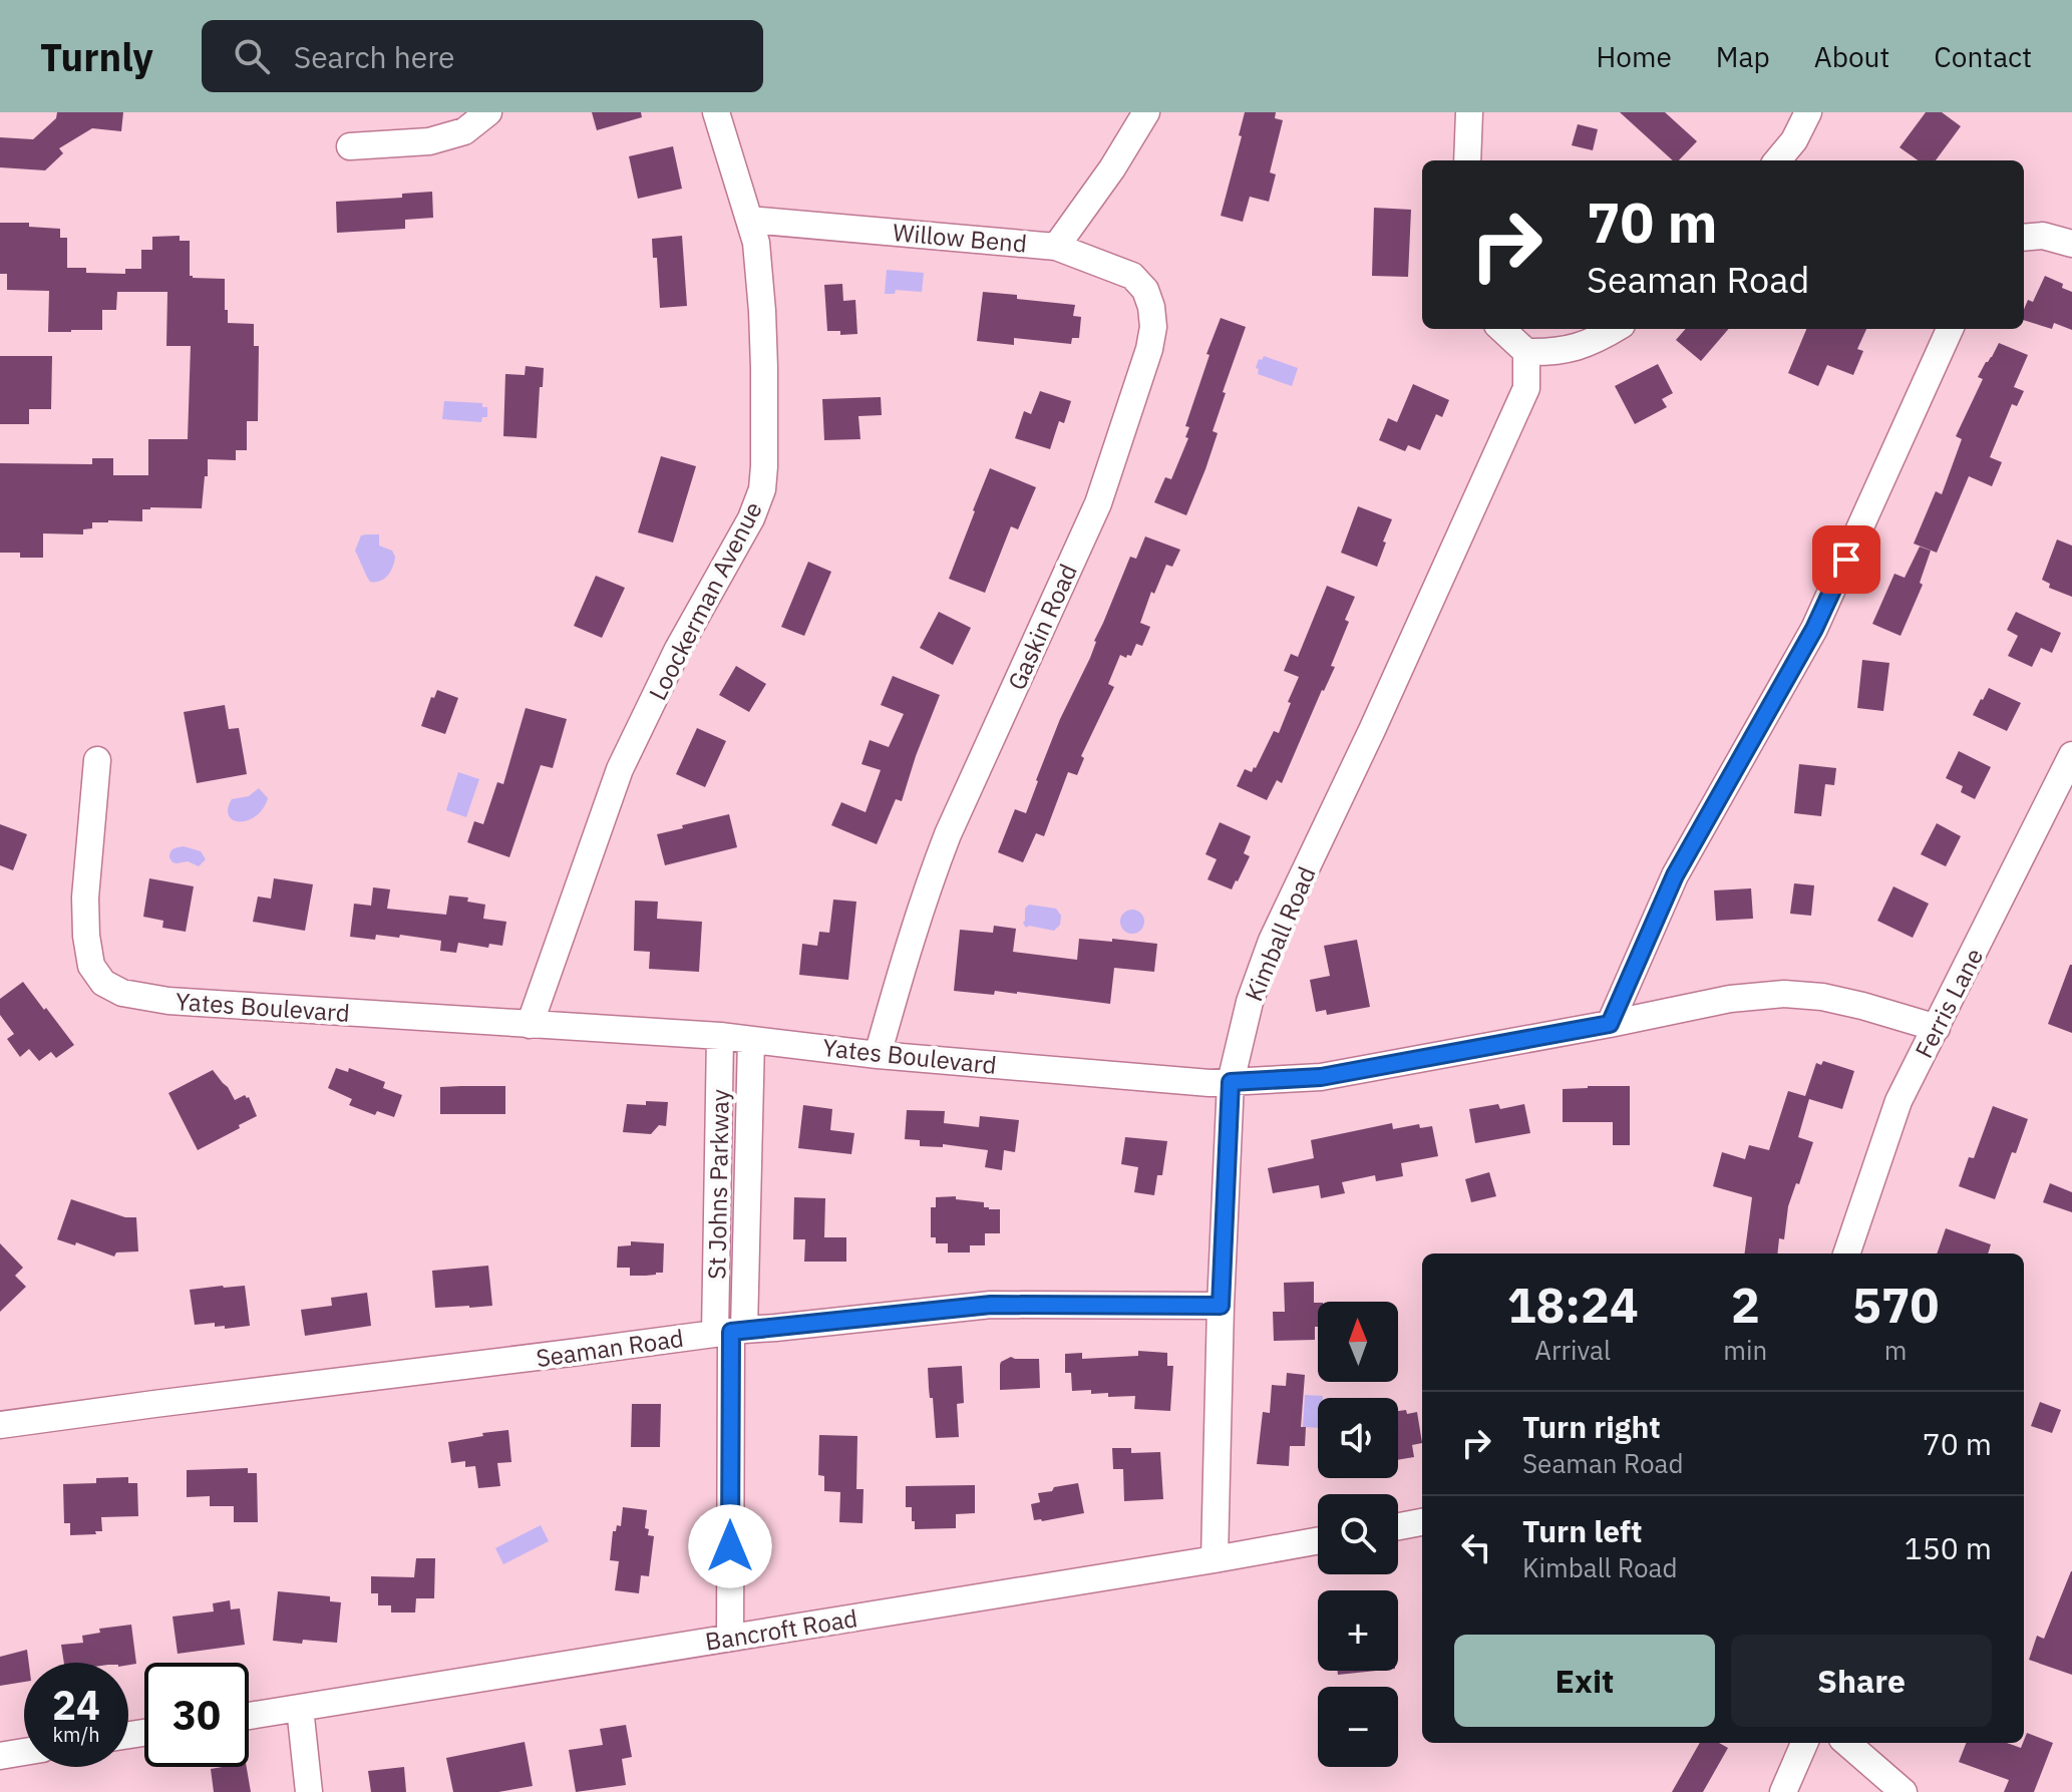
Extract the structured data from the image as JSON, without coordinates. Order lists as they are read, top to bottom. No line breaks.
{"streets":{"street":["Willow Bend","Loockerman Avenue","Gaskin Road","Kimball Road","Ferris Lane","Yates Boulevard","St Johns Parkway","Seaman Road","Bancroft Road"]},"crossings":[["Willow Bend","Loockerman Avenue"],["Willow Bend","Gaskin Road"],["Loockerman Avenue","Yates Boulevard"],["Gaskin Road","Yates Boulevard"],["Kimball Road","Yates Boulevard"],["Kimball Road","Seaman Road"],["Kimball Road","Bancroft Road"],["Ferris Lane","Yates Boulevard"],["Yates Boulevard","St Johns Parkway"],["St Johns Parkway","Seaman Road"],["St Johns Parkway","Bancroft Road"]],"north":"top","page":{"header":"Turnly","search":"Search here","nav":["Home","Map","About","Contact"],"turn":["70 m","Seaman Road"],"eta":["18:24","Arrival","2","min","570","m"],"map_buttons":["+","−"],"list":[{"name":"Turn right","note":"Seaman Road","value":"70 m"},{"name":"Turn left","note":"Kimball Road","value":"150 m"}],"buttons":["Exit","Share"],"speed":"24 km/h","limit":"30"}}
